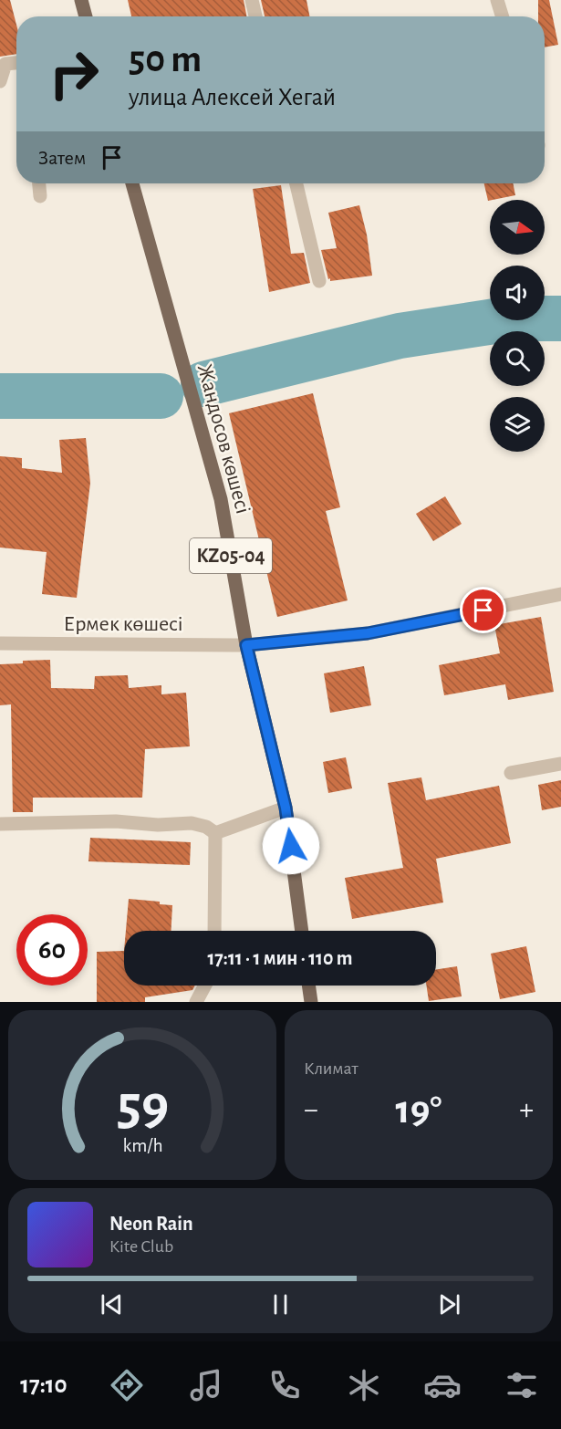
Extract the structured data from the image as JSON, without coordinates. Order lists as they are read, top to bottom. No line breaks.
{"streets":{"main road":["Жандосов көшесі","KZ05-04"],"street":["Ермек көшесі"]},"crossings":[["Жандосов көшесі","Ермек көшесі"]],"north":"right","page":{"turn":["50 m","улица Алексей Хегай"],"then":"Затем","limit":"60","trip":"17:11 · 1 мин · 110 m","tile":"Климат","heat":["−","19°","+"],"song":["Neon Rain","Kite Club"],"tabs":"17:10","gauge":["59","km/h"]}}
